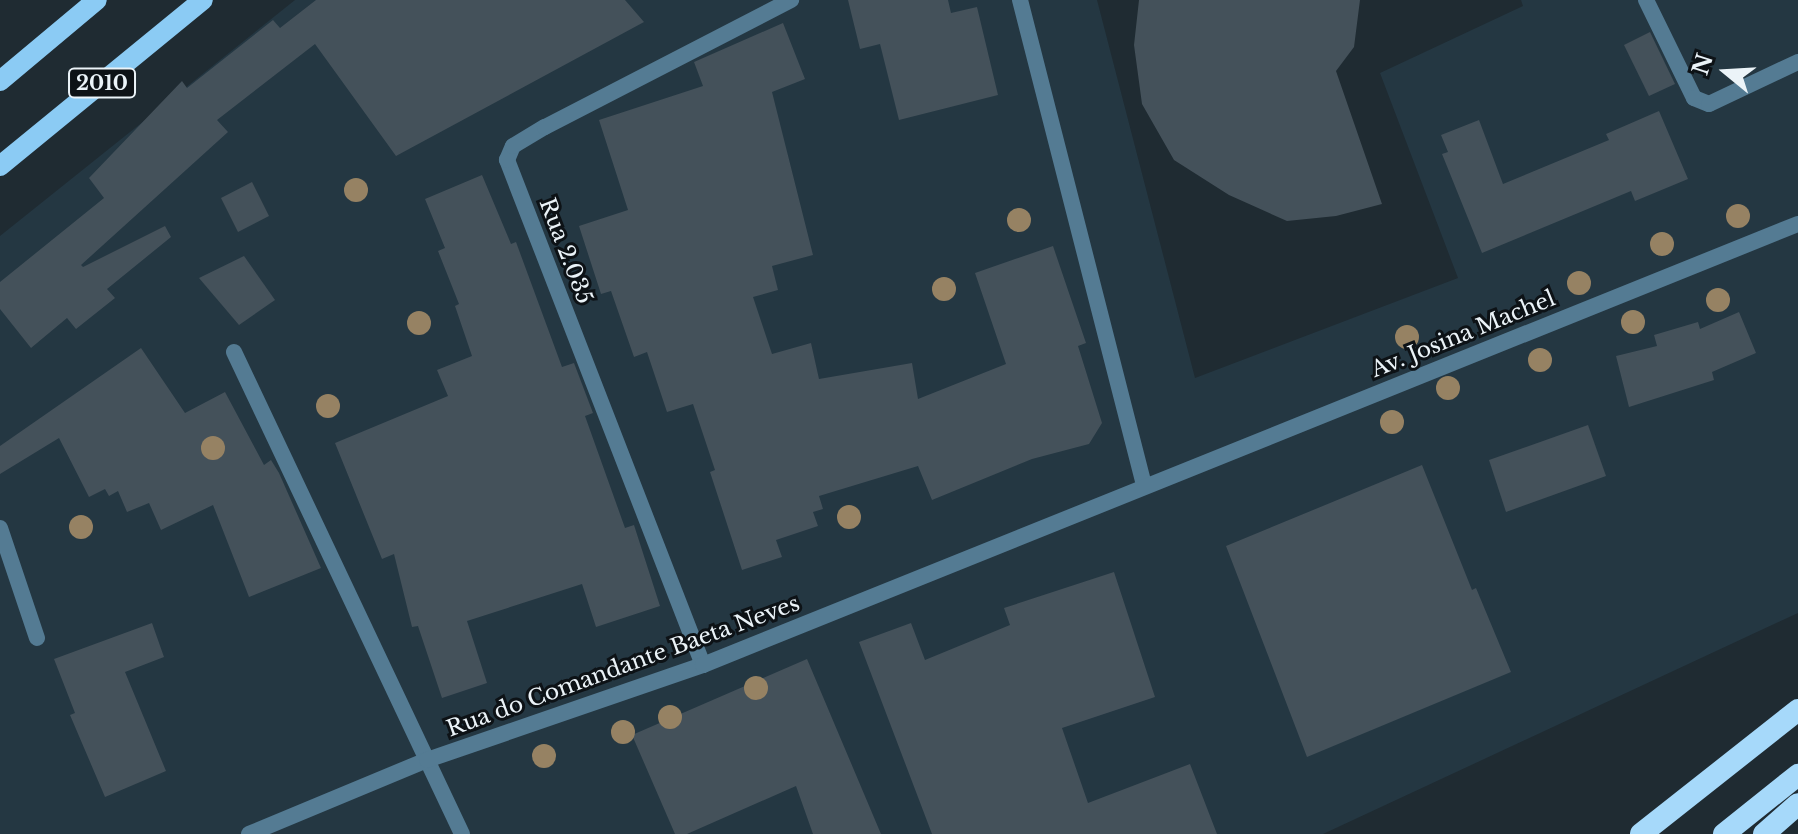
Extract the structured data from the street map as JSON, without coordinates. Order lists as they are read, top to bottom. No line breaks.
{"streets":{"main road":["2010"],"street":["Rua 2.035","Av. Josina Machel","Rua do Comandante Baeta Neves"]},"crossings":[["Rua 2.035","Rua do Comandante Baeta Neves"],["Av. Josina Machel","Rua do Comandante Baeta Neves"]],"north":"left"}
